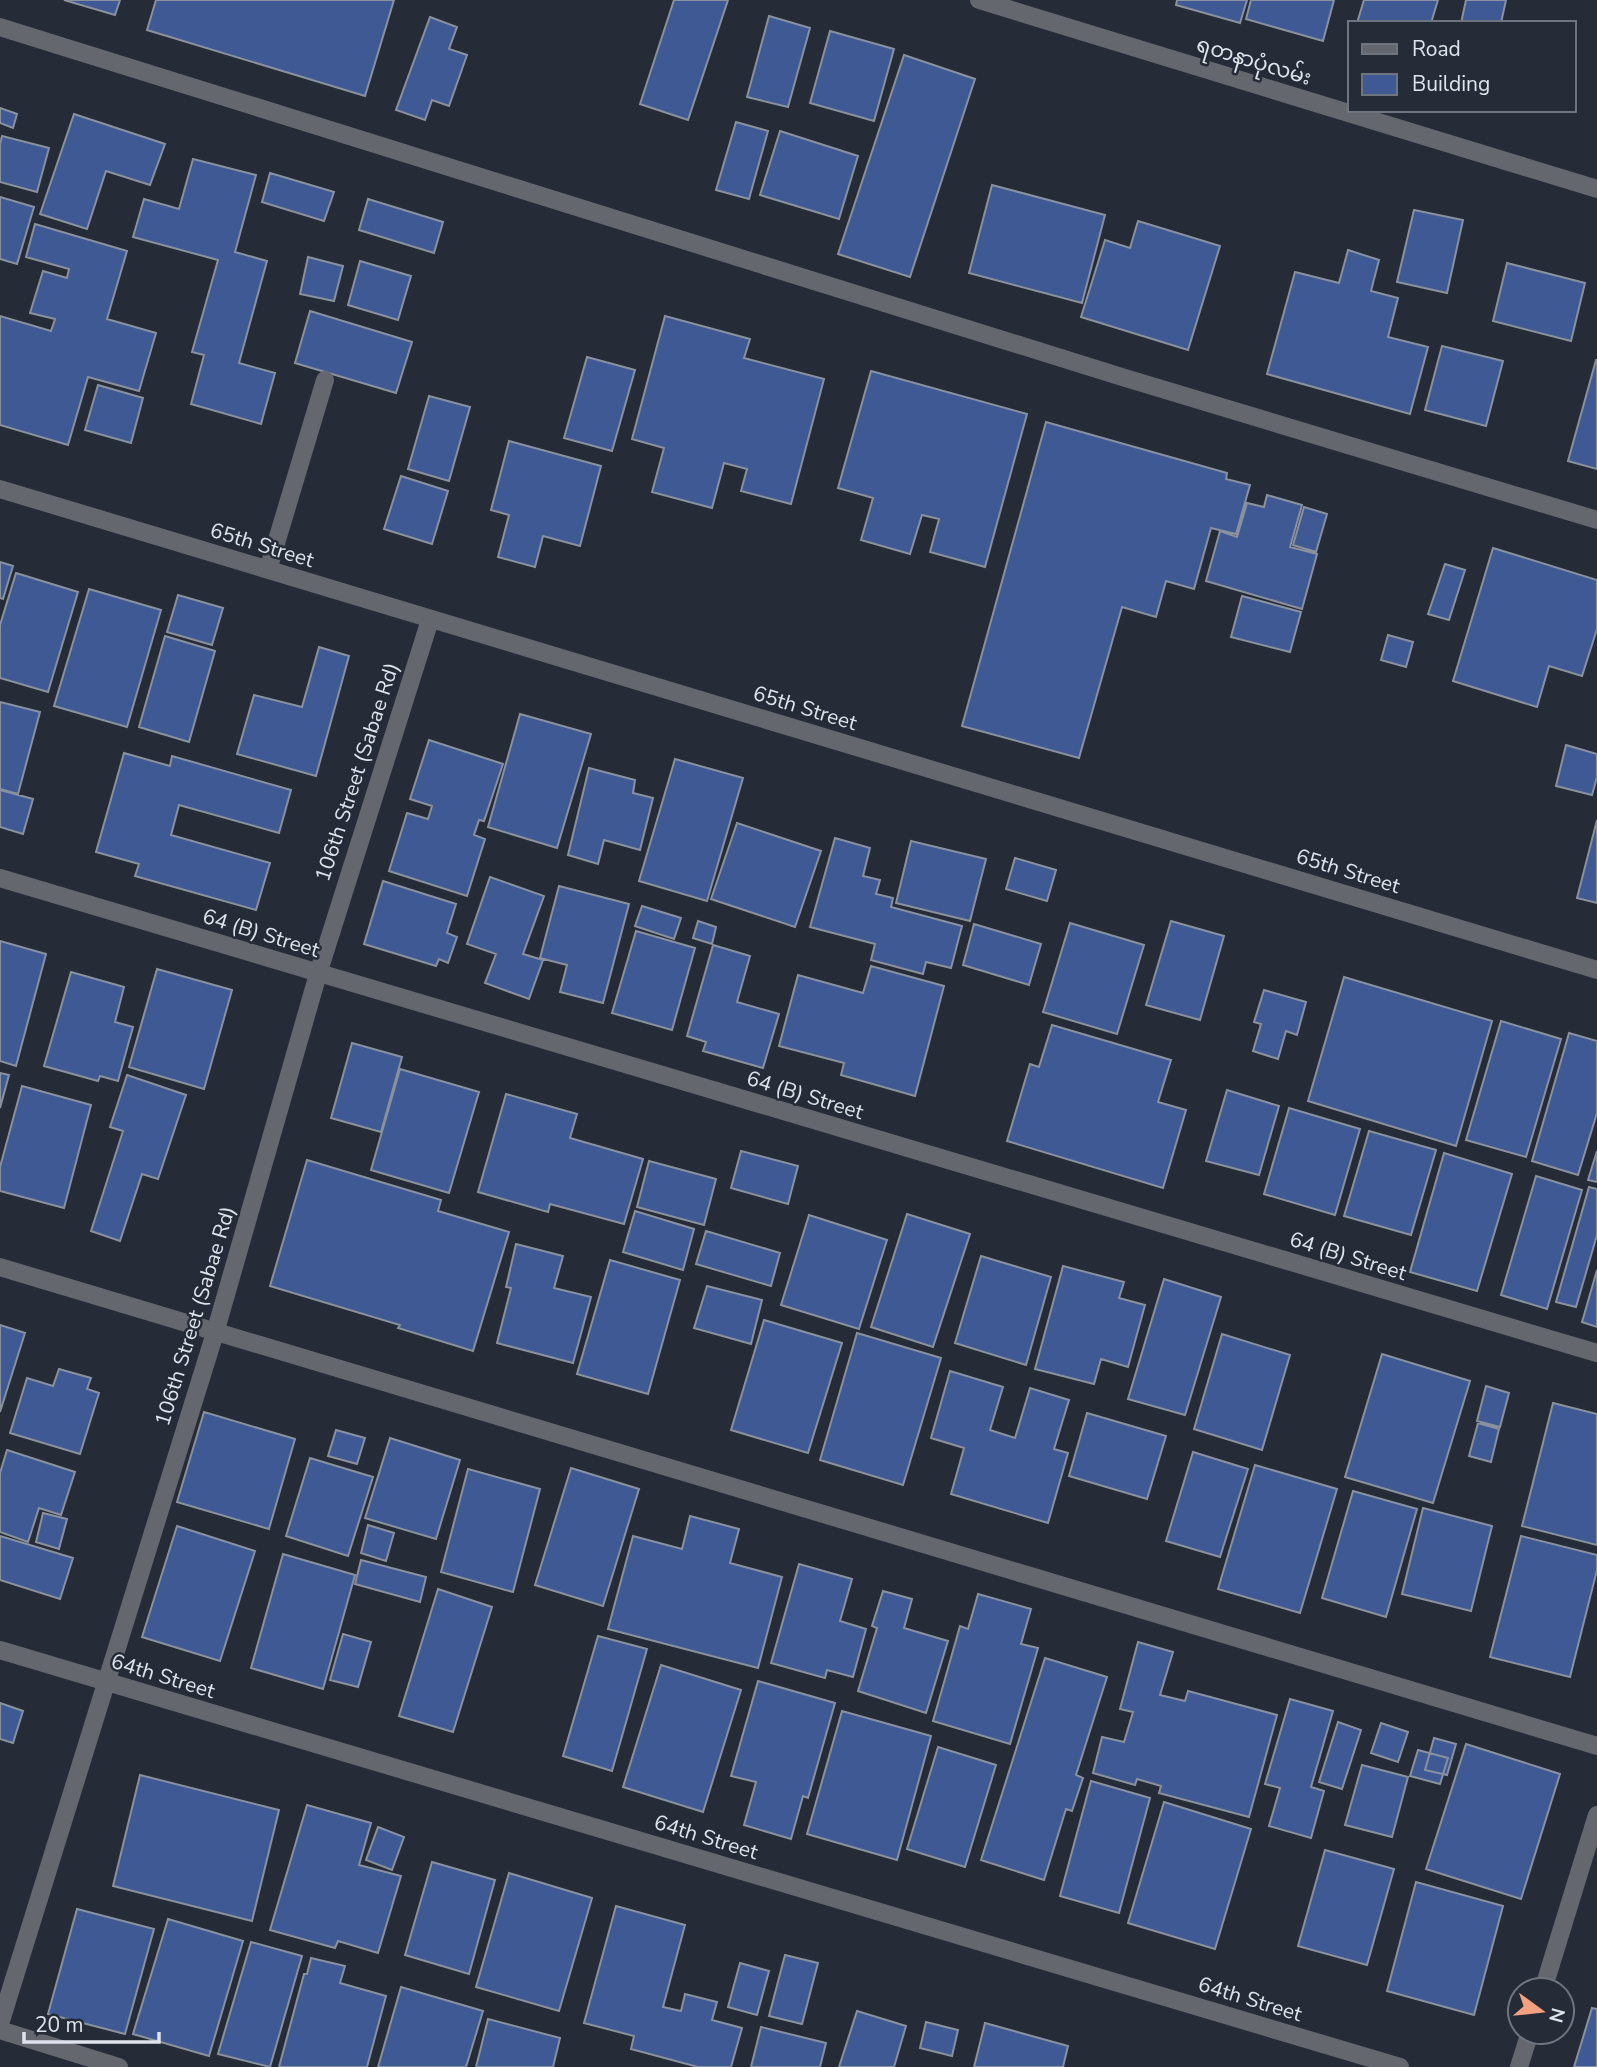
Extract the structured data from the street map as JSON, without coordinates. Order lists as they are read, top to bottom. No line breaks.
{"streets":{"street":["ရတနာပုံလမ်း","65th Street","106th Street (Sabae Rd)","64 (B) Street","64th Street"]},"crossings":[["65th Street","106th Street (Sabae Rd)"],["106th Street (Sabae Rd)","64 (B) Street"],["106th Street (Sabae Rd)","64th Street"]],"legend":["Road","Building"],"scale_bar":"20 m","north":"right"}
